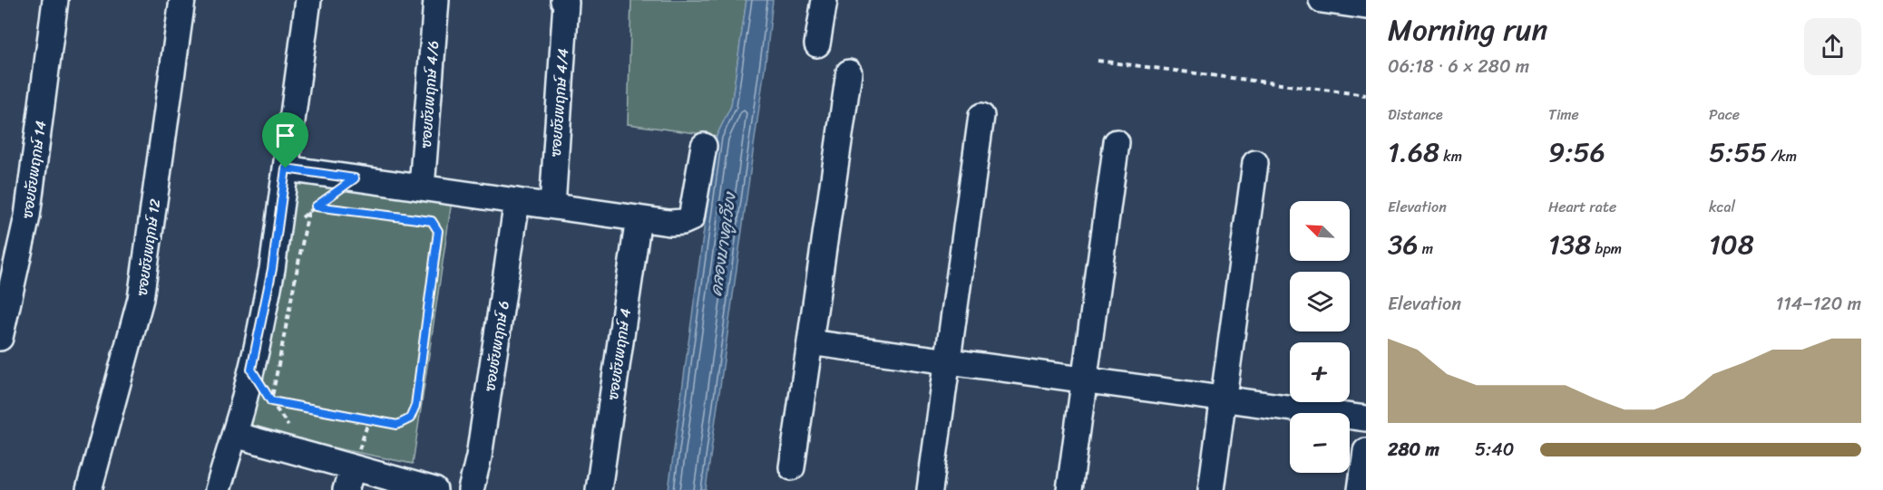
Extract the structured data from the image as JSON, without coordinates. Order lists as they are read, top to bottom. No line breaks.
{"streets":{"street":["ซอยชัยพฤกษ์ 4/6","ซอยชัยพฤกษ์ 4/4","ซอยชัยพฤกษ์ 14","ซอยชัยพฤกษ์ 12","ซอยชัยพฤกษ์ 6","ซอยชัยพฤกษ์ 4"]},"water":["คลองบางคูเวียง"],"north":"top left","page":{"heading":["Morning run","06:18 · 6 × 280 m"],"stats":[["Distance","1.68 km"],["Time","9:56"],["Pace","5:55 /km"],["Elevation","36 m"],["Heart rate","138 bpm"],["kcal","108"]],"map_buttons":["+","−"],"chart":["Elevation","114–120 m"],"list":[{"name":"280 m","note":"5:40"}]}}
